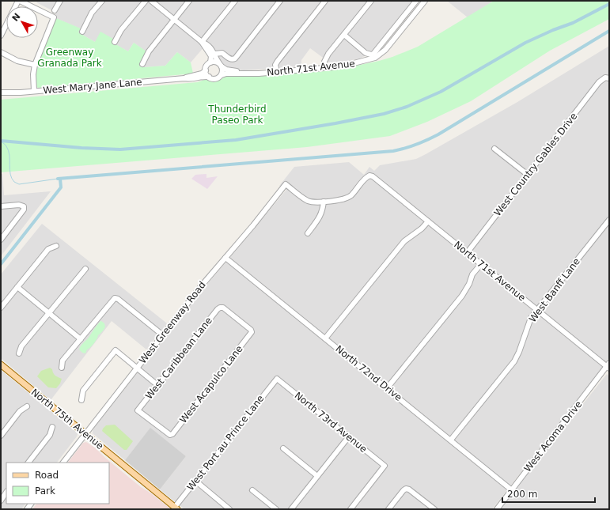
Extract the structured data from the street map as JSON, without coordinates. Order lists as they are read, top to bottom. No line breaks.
{"streets":{"main road":["North 75th Avenue"],"street":["North 71st Avenue","West Mary Jane Lane","West Country Gables Drive","West Banff Lane","West Greenway Road","West Caribbean Lane","North 72nd Drive","West Acapulco Lane","North 73rd Avenue","West Acoma Drive","West Port au Prince Lane"]},"crossings":[["North 71st Avenue","West Mary Jane Lane"],["North 71st Avenue","West Country Gables Drive"],["North 71st Avenue","West Banff Lane"],["North 71st Avenue","West Greenway Road"],["North 71st Avenue","West Acoma Drive"],["West Banff Lane","North 72nd Drive"],["West Greenway Road","North 72nd Drive"],["West Greenway Road","North 75th Avenue"],["West Caribbean Lane","West Acapulco Lane"],["North 72nd Drive","West Acoma Drive"],["North 75th Avenue","West Port au Prince Lane"],["North 73rd Avenue","West Port au Prince Lane"]],"parks":["Greenway Granada Park","Thunderbird Paseo Park"],"legend":["Road","Park"],"scale_bar":"200 m","north":"top left"}
